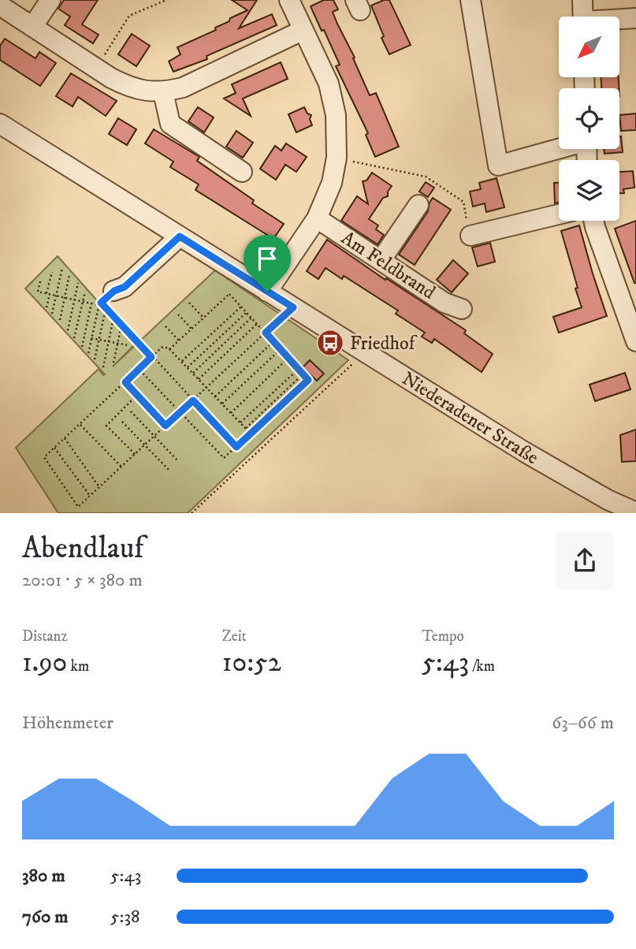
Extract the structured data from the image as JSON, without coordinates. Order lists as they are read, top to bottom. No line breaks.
{"streets":{"street":["Am Feldbrand","Niederadener Straße"]},"places":{"bus stop":["Friedhof"]},"north":"bottom left","page":{"heading":["Abendlauf","20:01 · 5 × 380 m"],"stats":[["Distanz","1.90 km"],["Zeit","10:52"],["Tempo","5:43 /km"]],"chart":["Höhenmeter","63–66 m"],"list":[{"name":"380 m","note":"5:43"},{"name":"760 m","note":"5:38"}]}}
